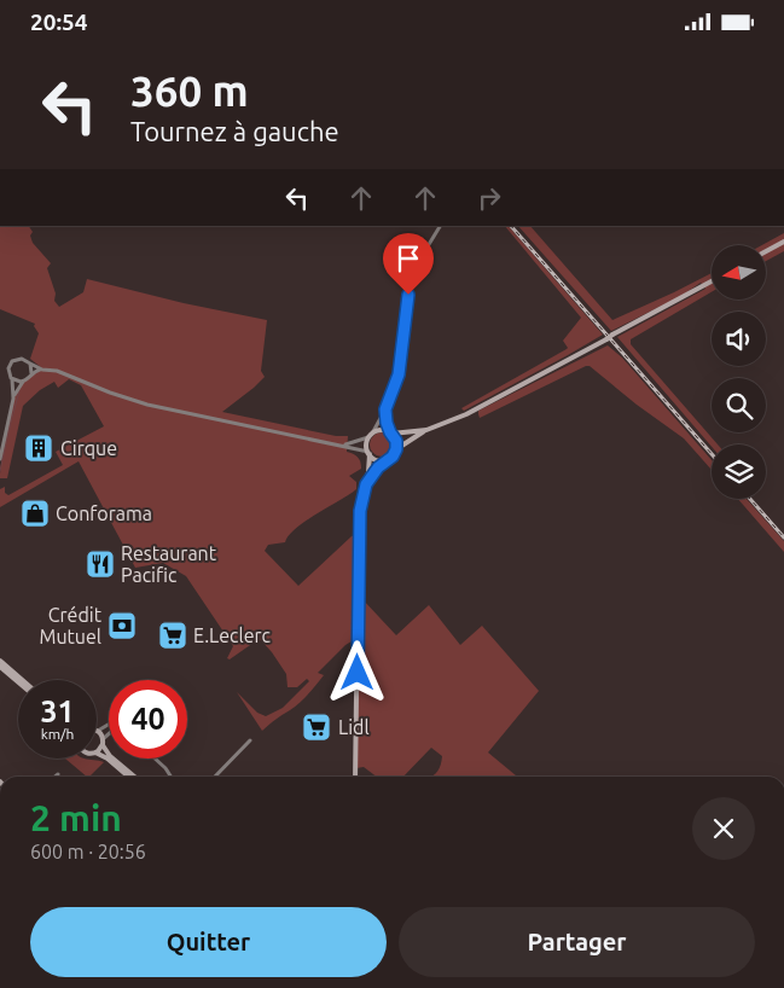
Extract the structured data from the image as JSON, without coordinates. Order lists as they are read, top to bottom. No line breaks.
{"places":{"building":["Cirque"],"shop":["Conforama"],"restaurant":["Restaurant Pacific"],"bank":["Crédit Mutuel"],"supermarket":["E.Leclerc","Lidl"]},"north":"left","page":{"status":"20:54","turn":["360 m","Tournez à gauche"],"speed":"31 km/h","limit":"40","heading":["2 min","600 m · 20:56"],"buttons":["Quitter","Partager"]}}
